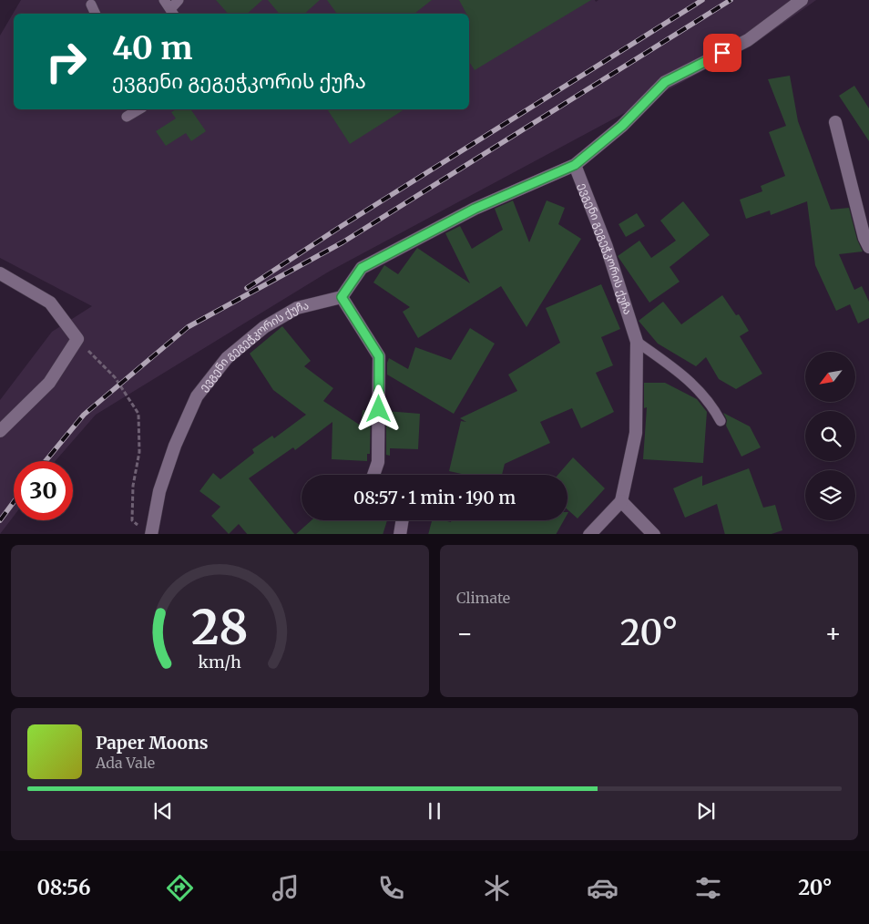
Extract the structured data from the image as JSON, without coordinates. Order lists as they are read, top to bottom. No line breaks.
{"streets":{"street":["ევგენი გეგეჭკორის ქუჩა"]},"north":"bottom left","page":{"turn":["40 m","ევგენი გეგეჭკორის ქუჩა"],"limit":"30","trip":"08:57 · 1 min · 190 m","tile":"Climate","heat":["−","20°","+"],"song":["Paper Moons","Ada Vale"],"tabs":["08:56","20°"],"gauge":["28","km/h"]}}
